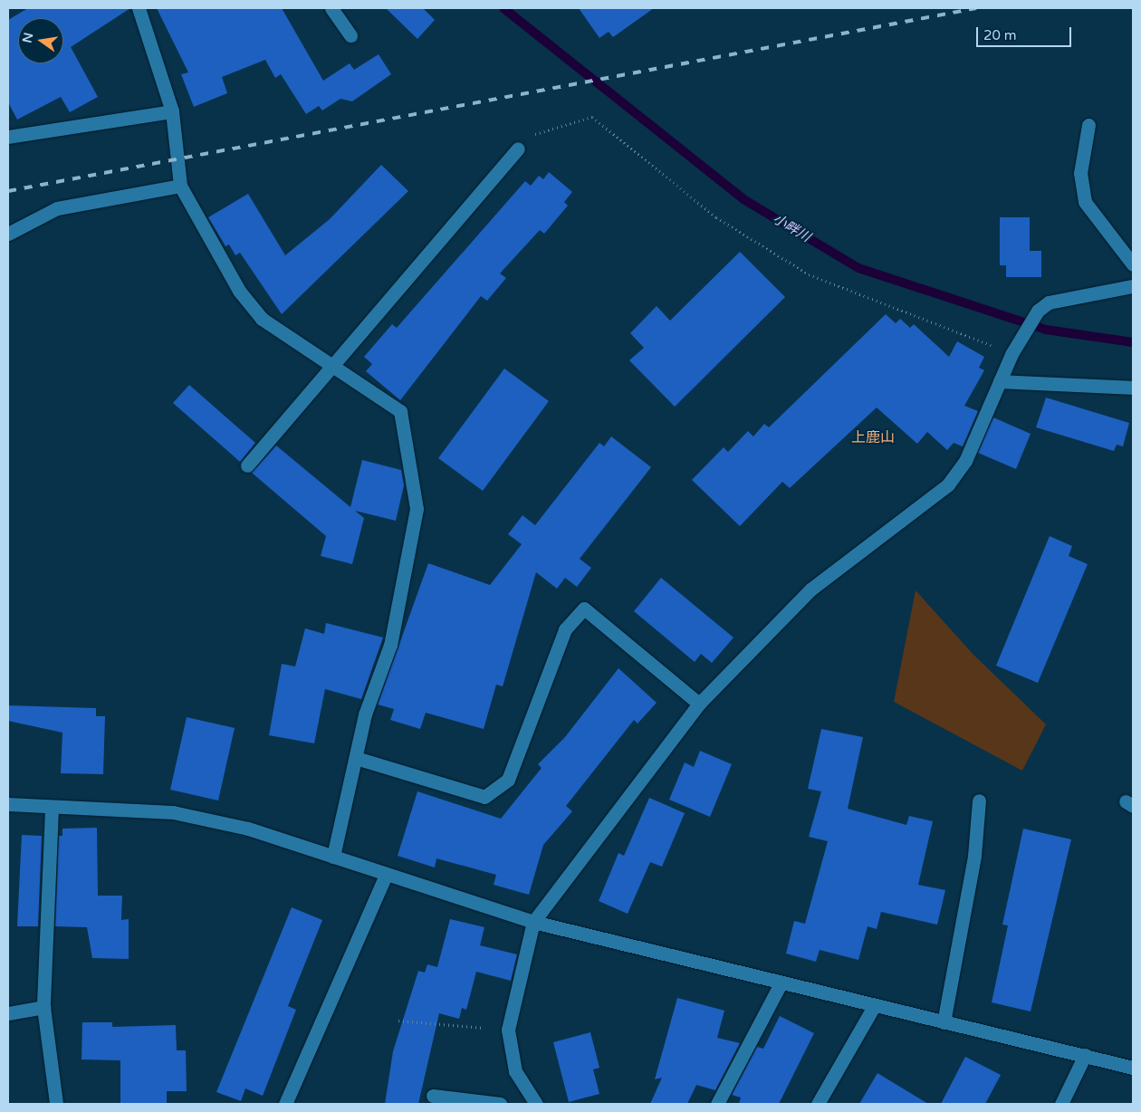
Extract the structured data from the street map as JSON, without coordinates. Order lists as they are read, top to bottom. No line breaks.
{"districts":["上鹿山"],"water":["小畔川"],"scale_bar":"20 m","north":"left"}
